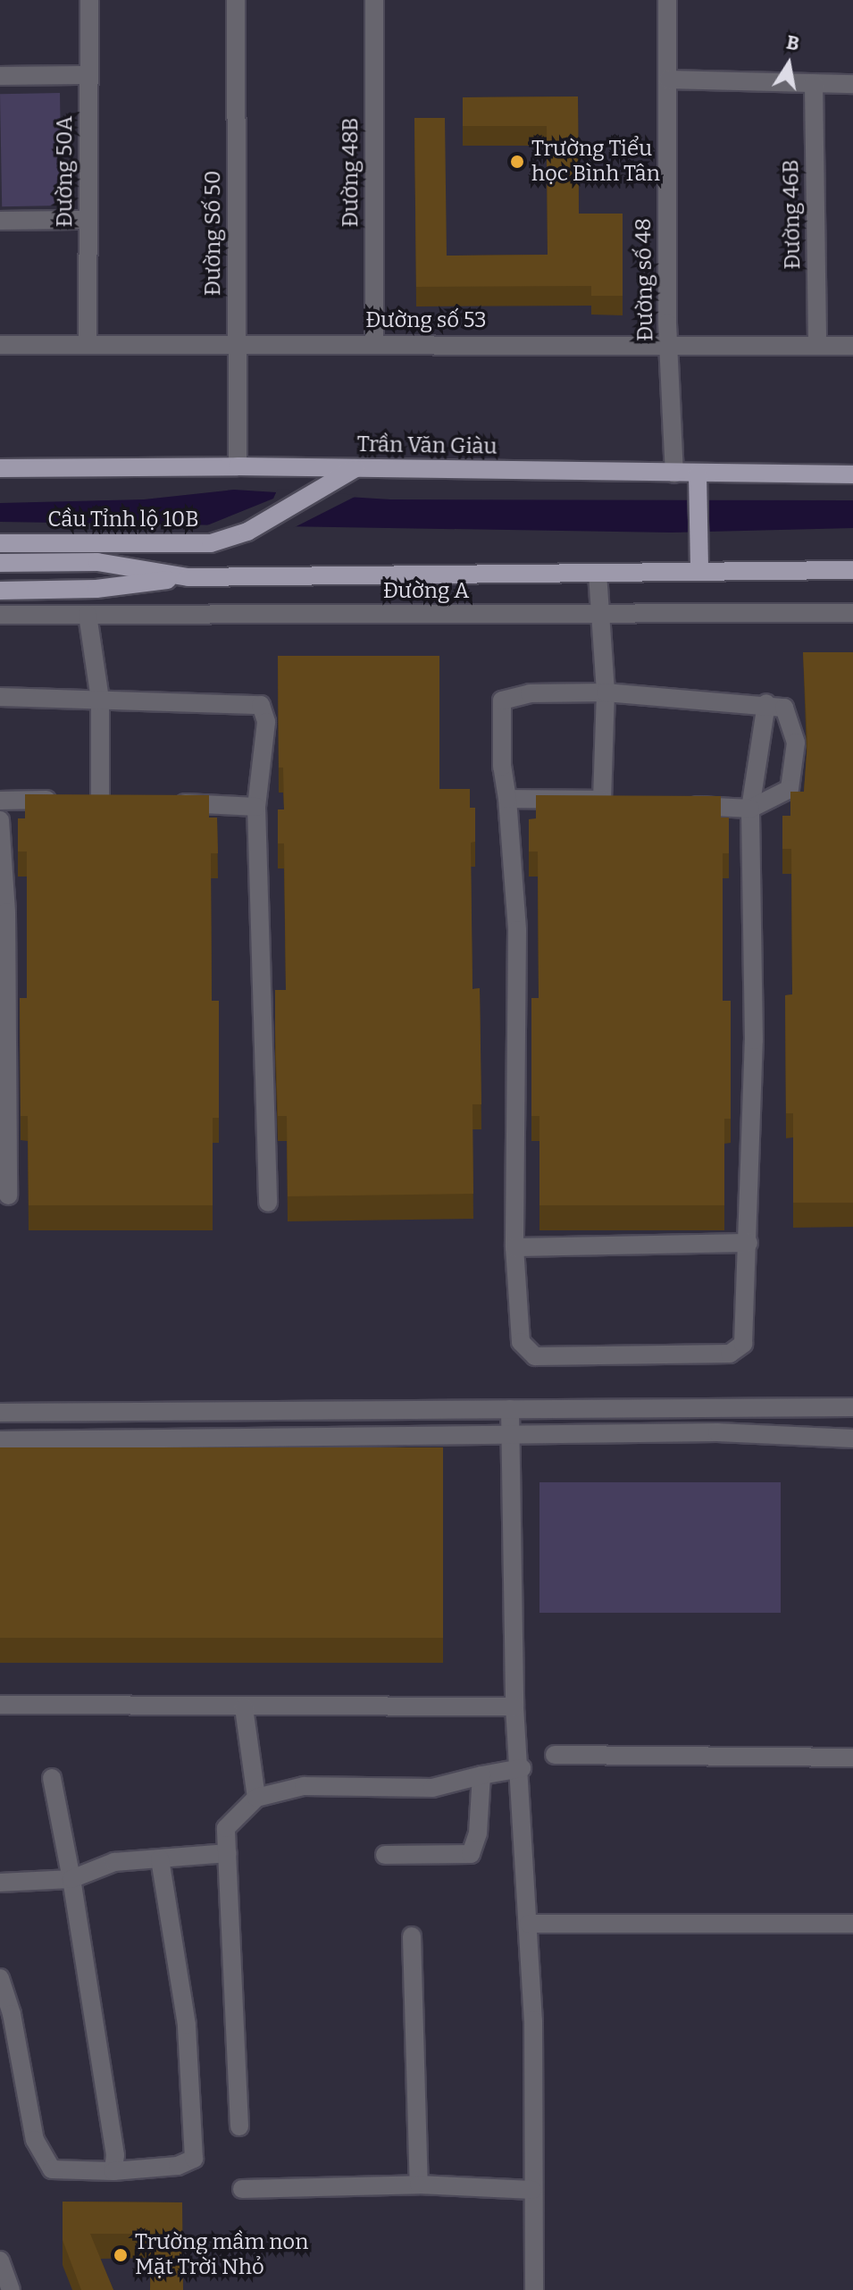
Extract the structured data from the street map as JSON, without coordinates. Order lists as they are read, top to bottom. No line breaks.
{"streets":{"main road":["Trần Văn Giàu","Cầu Tỉnh lộ 10B"],"street":["Đường 50A","Đường 48B","Đường 46B","Đường Số 50","Đường số 48","Đường số 53","Đường A"]},"crossings":[["Đường 50A","Đường số 53"],["Đường 48B","Đường số 53"],["Đường 46B","Đường số 53"],["Đường Số 50","Đường số 53"],["Đường Số 50","Trần Văn Giàu"],["Đường số 48","Đường số 53"],["Đường số 48","Trần Văn Giàu"],["Trần Văn Giàu","Cầu Tỉnh lộ 10B"]],"places":["Trường Tiểu học Bình Tân","Trường mầm non Mặt Trời Nhỏ"],"north":"top"}
